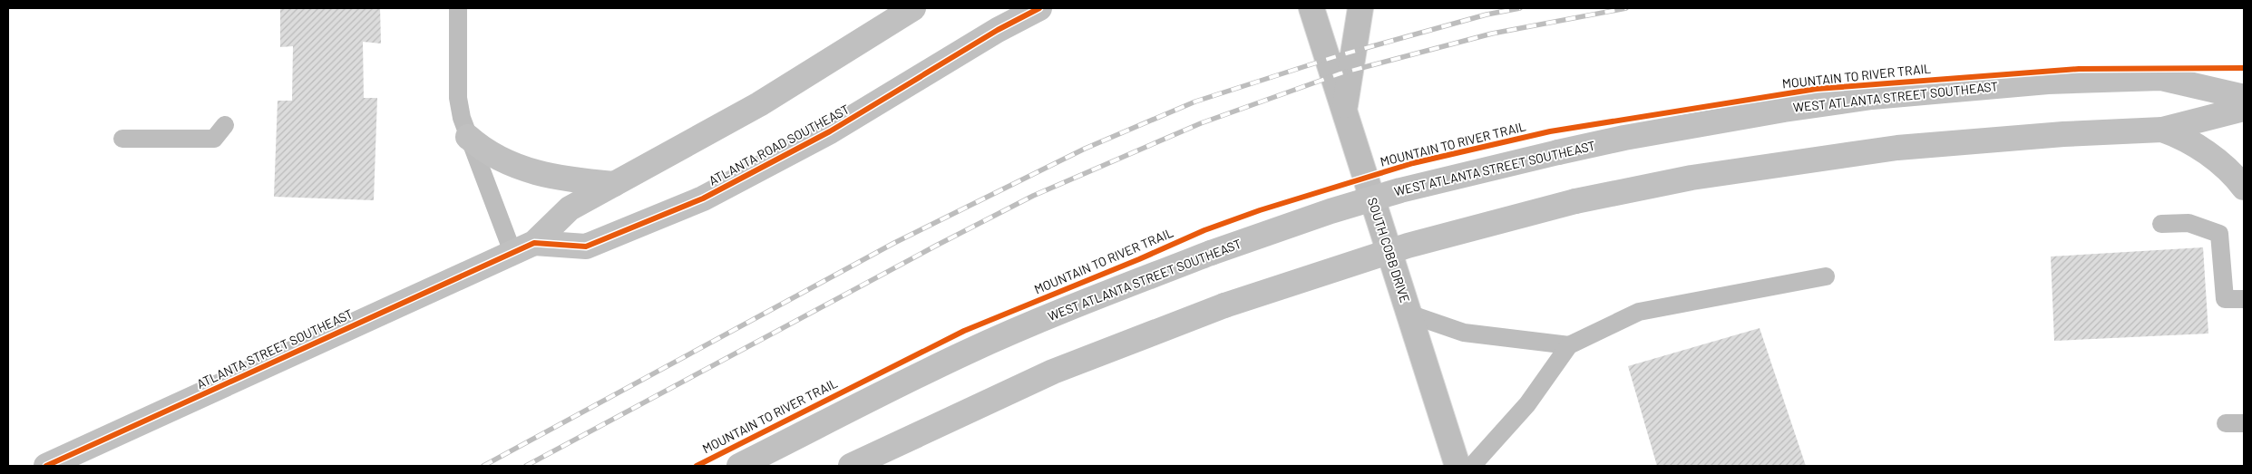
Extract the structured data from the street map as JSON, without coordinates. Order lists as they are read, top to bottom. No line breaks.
{"streets":{"main road":["SOUTH COBB DRIVE"],"street":["WEST ATLANTA STREET SOUTHEAST","ATLANTA ROAD SOUTHEAST","ATLANTA STREET SOUTHEAST"],"cycle path":["MOUNTAIN TO RIVER TRAIL"]},"crossings":[["ATLANTA ROAD SOUTHEAST","ATLANTA STREET SOUTHEAST"]]}
